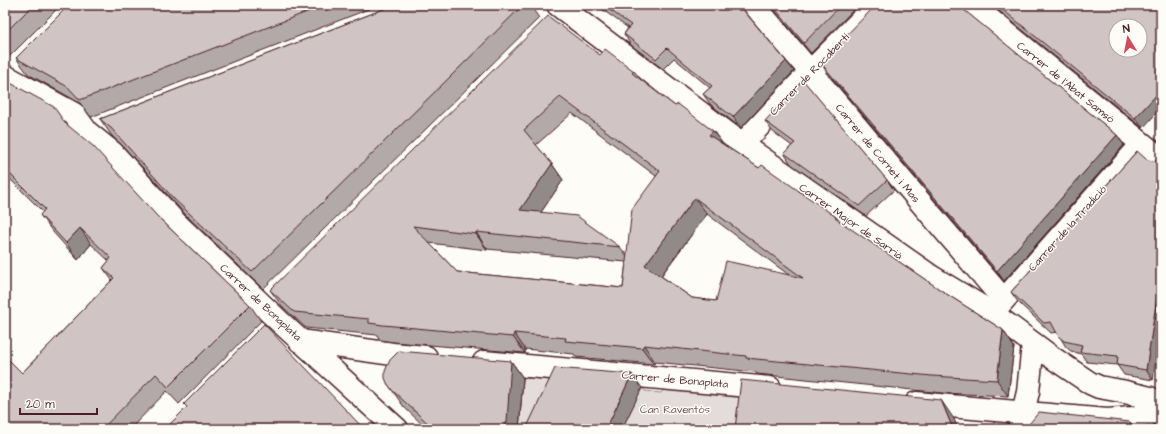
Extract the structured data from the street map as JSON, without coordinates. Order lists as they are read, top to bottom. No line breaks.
{"streets":{"street":["Carrer de Rocabertí","Carrer de l'Abat Samsó","Carrer de Cornet i Mas","Carrer Major de Sarrià","Carrer de la Tradició","Carrer de Bonaplata"]},"crossings":[["Carrer de Rocabertí","Carrer de Cornet i Mas"],["Carrer de Rocabertí","Carrer Major de Sarrià"],["Carrer de l'Abat Samsó","Carrer de la Tradició"],["Carrer de Cornet i Mas","Carrer Major de Sarrià"],["Carrer de Cornet i Mas","Carrer de la Tradició"],["Carrer Major de Sarrià","Carrer de la Tradició"]],"parks":["Can Raventós"],"scale_bar":"20 m","north":"top"}
